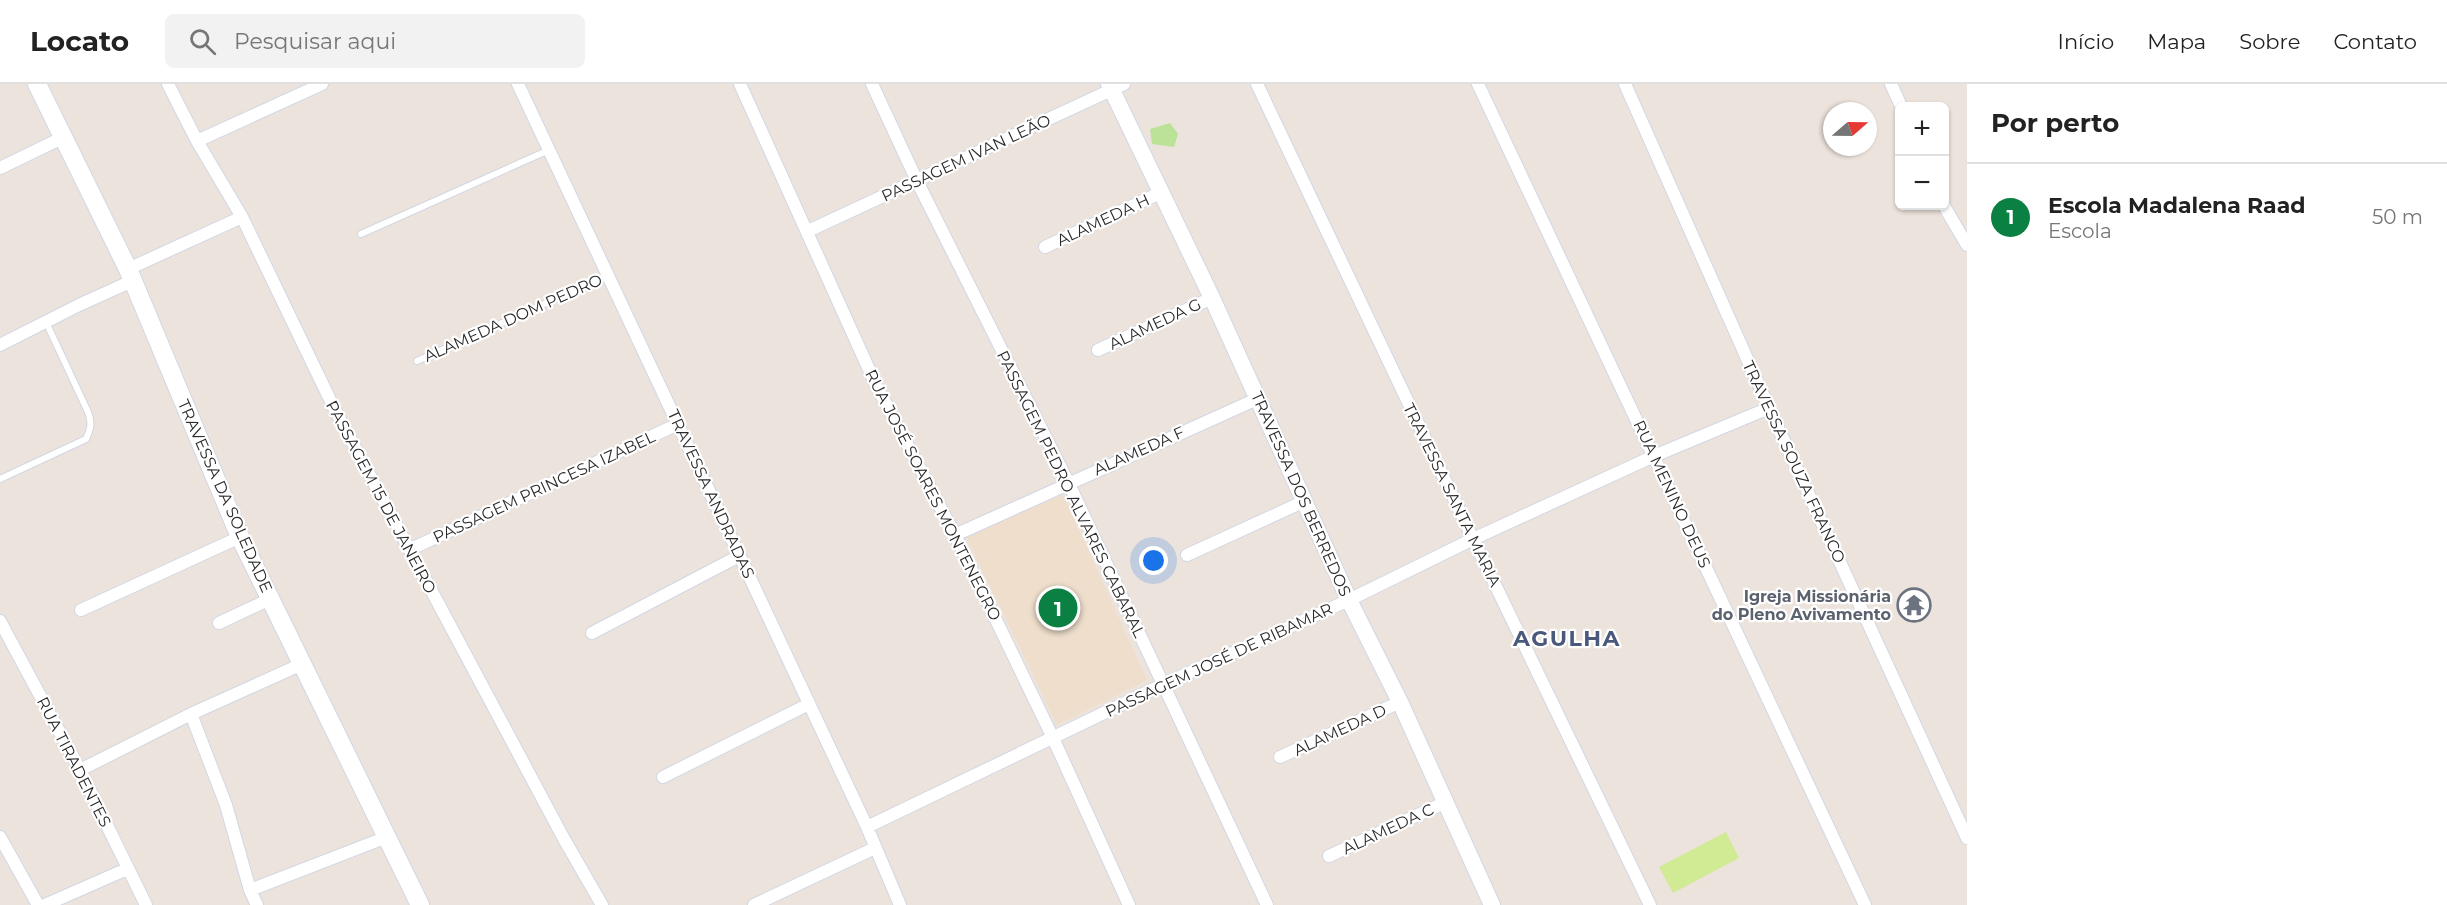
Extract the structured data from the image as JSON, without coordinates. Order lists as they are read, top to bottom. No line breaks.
{"streets":{"main road":["TRAVESSA DA SOLEDADE"],"street":["PASSAGEM IVAN LEÃO","ALAMEDA H","ALAMEDA G","ALAMEDA F","TRAVESSA SOUZA FRANCO","PASSAGEM PRINCESA IZABEL","TRAVESSA ANDRADAS","PASSAGEM PEDRO ALVARES CABARAL","TRAVESSA DOS BERREDOS","RUA MENINO DEUS","RUA JOSÉ SOARES MONTENEGRO","TRAVESSA SANTA MARIA","PASSAGEM 15 DE JANEIRO","PASSAGEM JOSÉ DE RIBAMAR","ALAMEDA D","RUA TIRADENTES","ALAMEDA C"],"lane":["ALAMEDA DOM PEDRO"]},"crossings":[["PASSAGEM IVAN LEÃO","PASSAGEM PEDRO ALVARES CABARAL"],["PASSAGEM IVAN LEÃO","TRAVESSA DOS BERREDOS"],["PASSAGEM IVAN LEÃO","RUA JOSÉ SOARES MONTENEGRO"],["ALAMEDA H","TRAVESSA DOS BERREDOS"],["ALAMEDA DOM PEDRO","TRAVESSA ANDRADAS"],["ALAMEDA G","TRAVESSA DOS BERREDOS"],["ALAMEDA F","PASSAGEM PEDRO ALVARES CABARAL"],["ALAMEDA F","TRAVESSA DOS BERREDOS"],["ALAMEDA F","RUA JOSÉ SOARES MONTENEGRO"],["TRAVESSA SOUZA FRANCO","PASSAGEM JOSÉ DE RIBAMAR"],["PASSAGEM PRINCESA IZABEL","TRAVESSA ANDRADAS"],["PASSAGEM PRINCESA IZABEL","PASSAGEM 15 DE JANEIRO"],["TRAVESSA ANDRADAS","PASSAGEM JOSÉ DE RIBAMAR"],["PASSAGEM PEDRO ALVARES CABARAL","PASSAGEM JOSÉ DE RIBAMAR"],["TRAVESSA DOS BERREDOS","PASSAGEM JOSÉ DE RIBAMAR"],["TRAVESSA DOS BERREDOS","ALAMEDA D"],["TRAVESSA DOS BERREDOS","ALAMEDA C"],["RUA MENINO DEUS","PASSAGEM JOSÉ DE RIBAMAR"],["RUA JOSÉ SOARES MONTENEGRO","PASSAGEM JOSÉ DE RIBAMAR"],["TRAVESSA SANTA MARIA","PASSAGEM JOSÉ DE RIBAMAR"]],"districts":["AGULHA"],"places":{"temple":["Igreja Missionária do Pleno Avivamento"]},"north":"right","page":{"header":"Locato","search":"Pesquisar aqui","nav":["Início","Mapa","Sobre","Contato"],"heading":"Por perto","map_buttons":["+","−"],"list":[{"mark":"1","name":"Escola Madalena Raad","note":"Escola","value":"50 m"}],"pins":"1"}}
